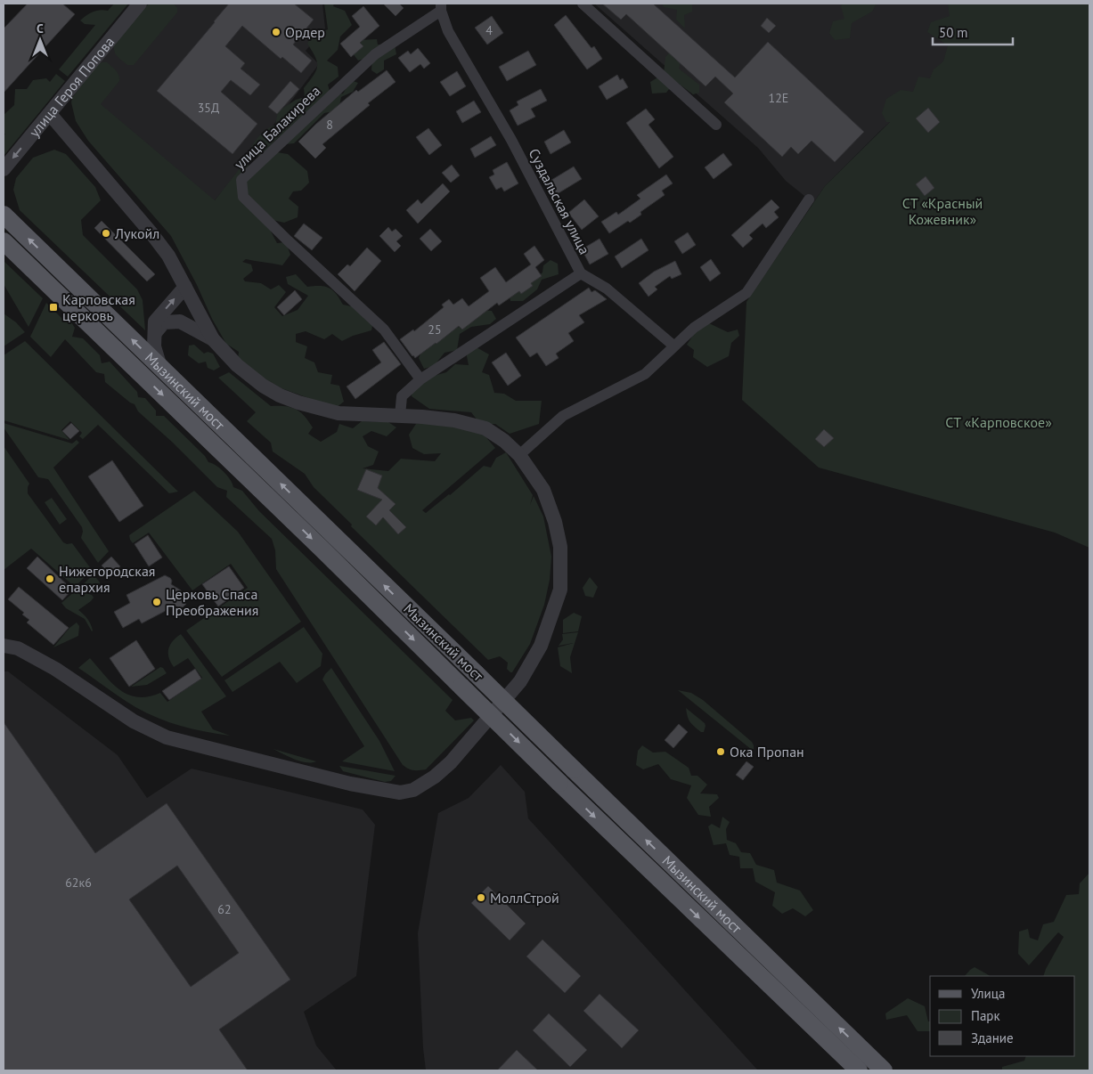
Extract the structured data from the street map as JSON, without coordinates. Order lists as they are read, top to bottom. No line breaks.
{"streets":{"main road":["Мызинский мост"],"street":["улица Героя Попова","улица Балакирева","Суздальская улица"]},"crossings":[["улица Балакирева","Суздальская улица"]],"parks":["СТ «Красный Кожевник»","СТ «Карповское»"],"places":{"other":["Ордер","Лукойл","Нижегородская епархия","Церковь Спаса Преображения","Ока Пропан","МоллСтрой"],"transit":["Карповская церковь"]},"house_numbers":["4","12Е","35Д","8","25","62к6","62"],"legend":["Улица","Парк","Здание"],"scale_bar":"50 m","north":"top"}
